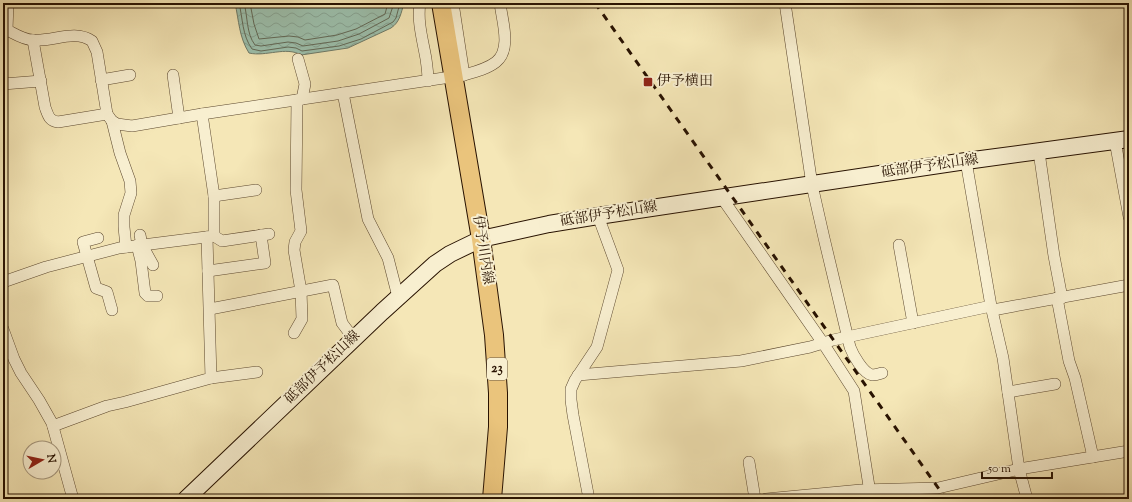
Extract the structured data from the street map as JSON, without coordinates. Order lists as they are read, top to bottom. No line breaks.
{"streets":{"main road":["砥部伊予松山線","伊予川内線","23"]},"crossings":[["砥部伊予松山線","伊予川内線"]],"places":{"transit":["伊予横田"]},"scale_bar":"50 m","north":"right"}
